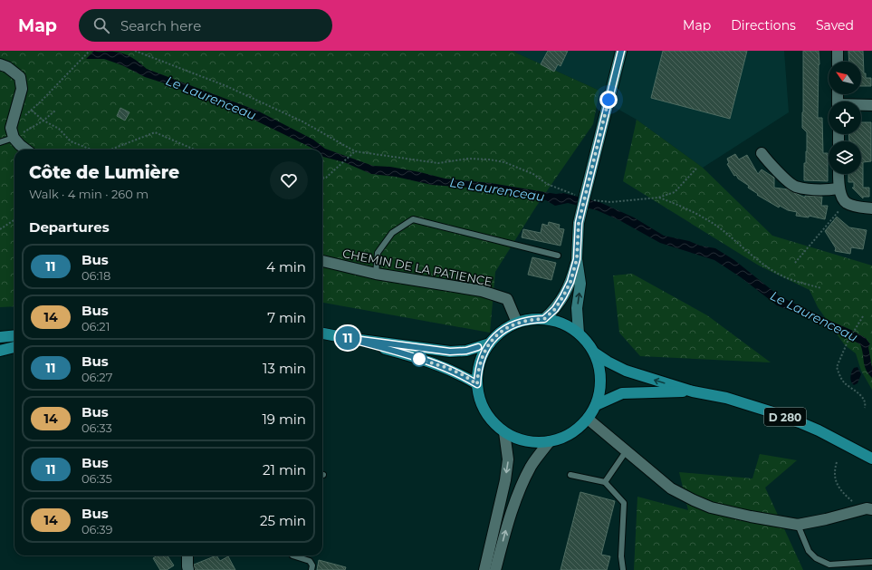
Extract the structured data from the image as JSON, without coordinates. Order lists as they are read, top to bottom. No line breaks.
{"streets":{"main road":["D 280"],"street":["CHEMIN DE LA PATIENCE"]},"crossings":[["CHEMIN DE LA PATIENCE","D 280"]],"water":["Le Laurenceau"],"lines":["bus line 11"],"north":"top left","page":{"header":"Map","search":"Search here","nav":["Map","Directions","Saved"],"on_map":"11","heading":[["Côte de Lumière","Walk · 4 min · 260 m"],"Departures"],"list":[{"mark":"11","name":"Bus","note":"06:18","value":"4 min"},{"mark":"14","name":"Bus","note":"06:21","value":"7 min"},{"mark":"11","name":"Bus","note":"06:27","value":"13 min"},{"mark":"14","name":"Bus","note":"06:33","value":"19 min"},{"mark":"11","name":"Bus","note":"06:35","value":"21 min"},{"mark":"14","name":"Bus","note":"06:39","value":"25 min"}]}}
